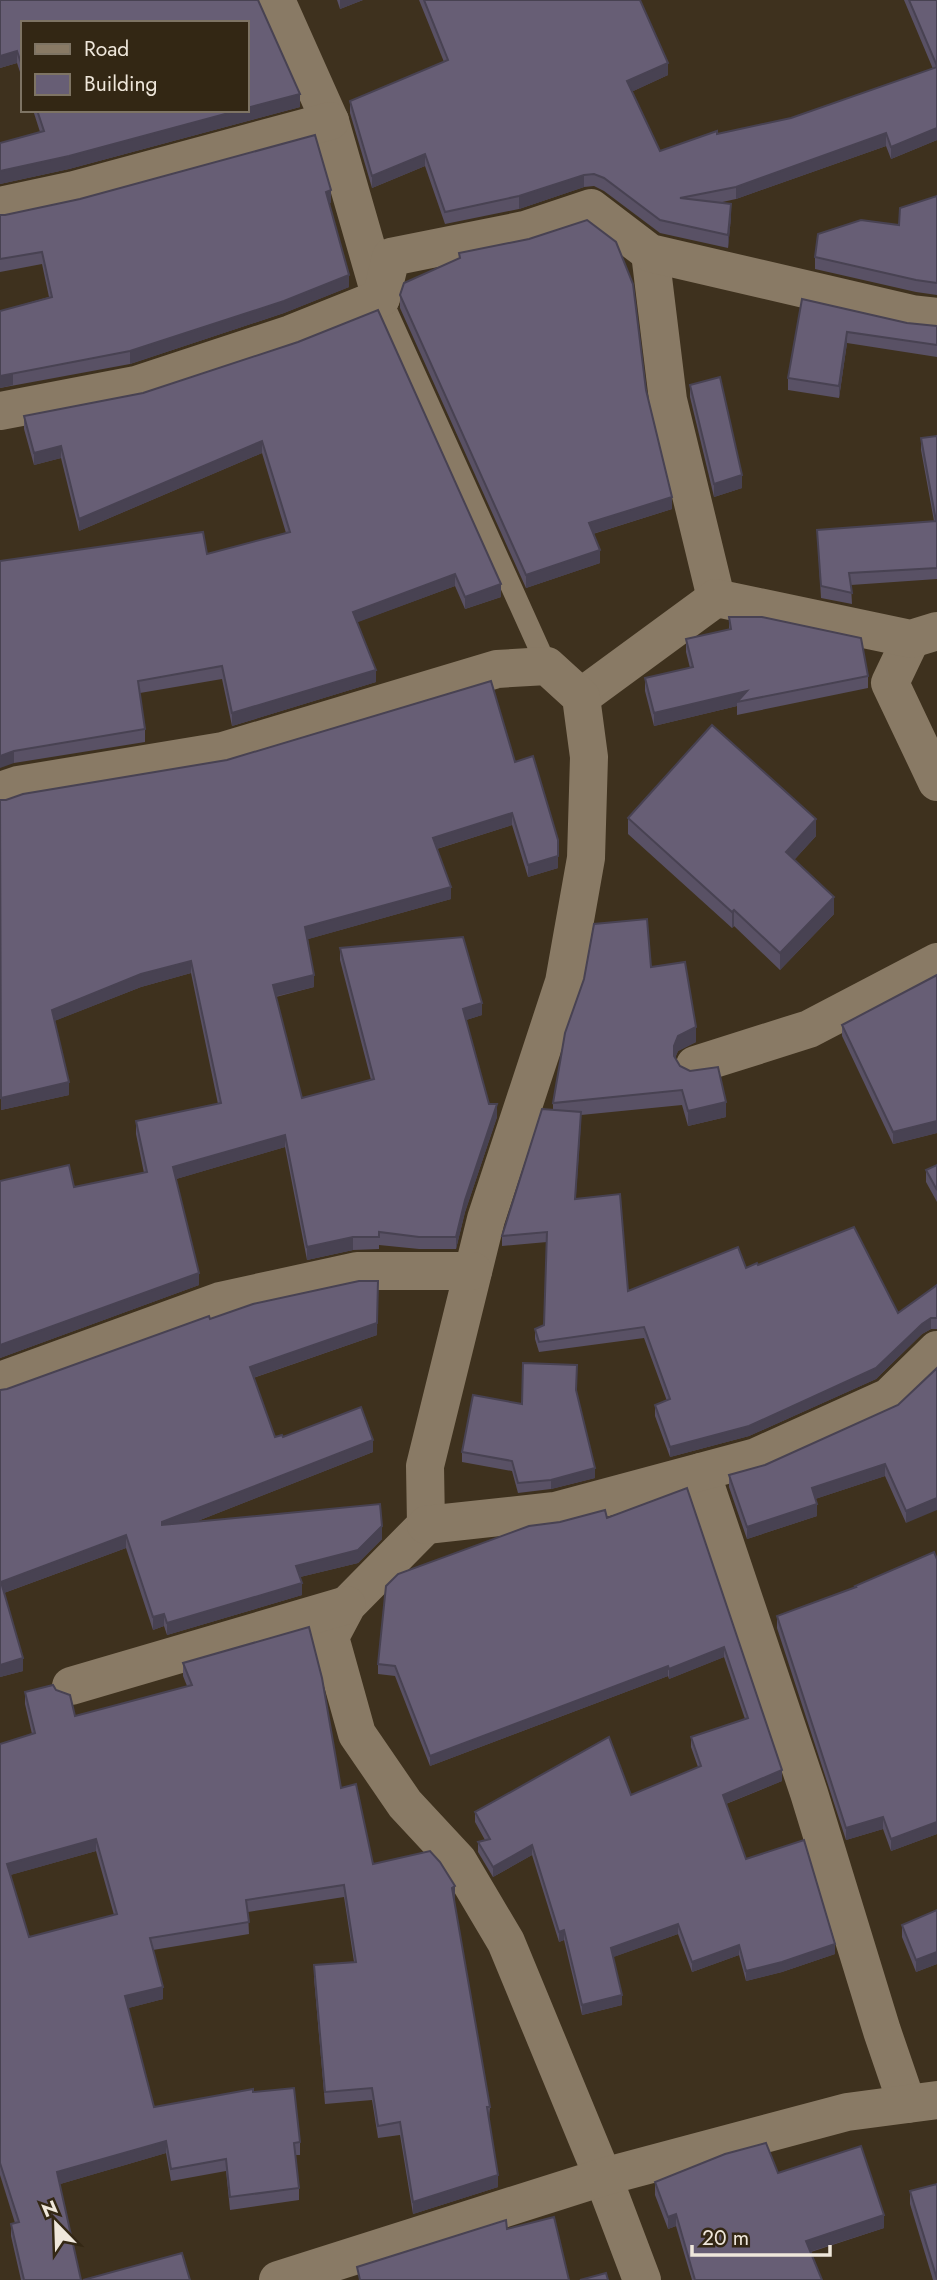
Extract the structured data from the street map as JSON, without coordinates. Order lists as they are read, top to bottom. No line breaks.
{"legend":["Road","Building"],"scale_bar":"20 m","north":"top left"}
